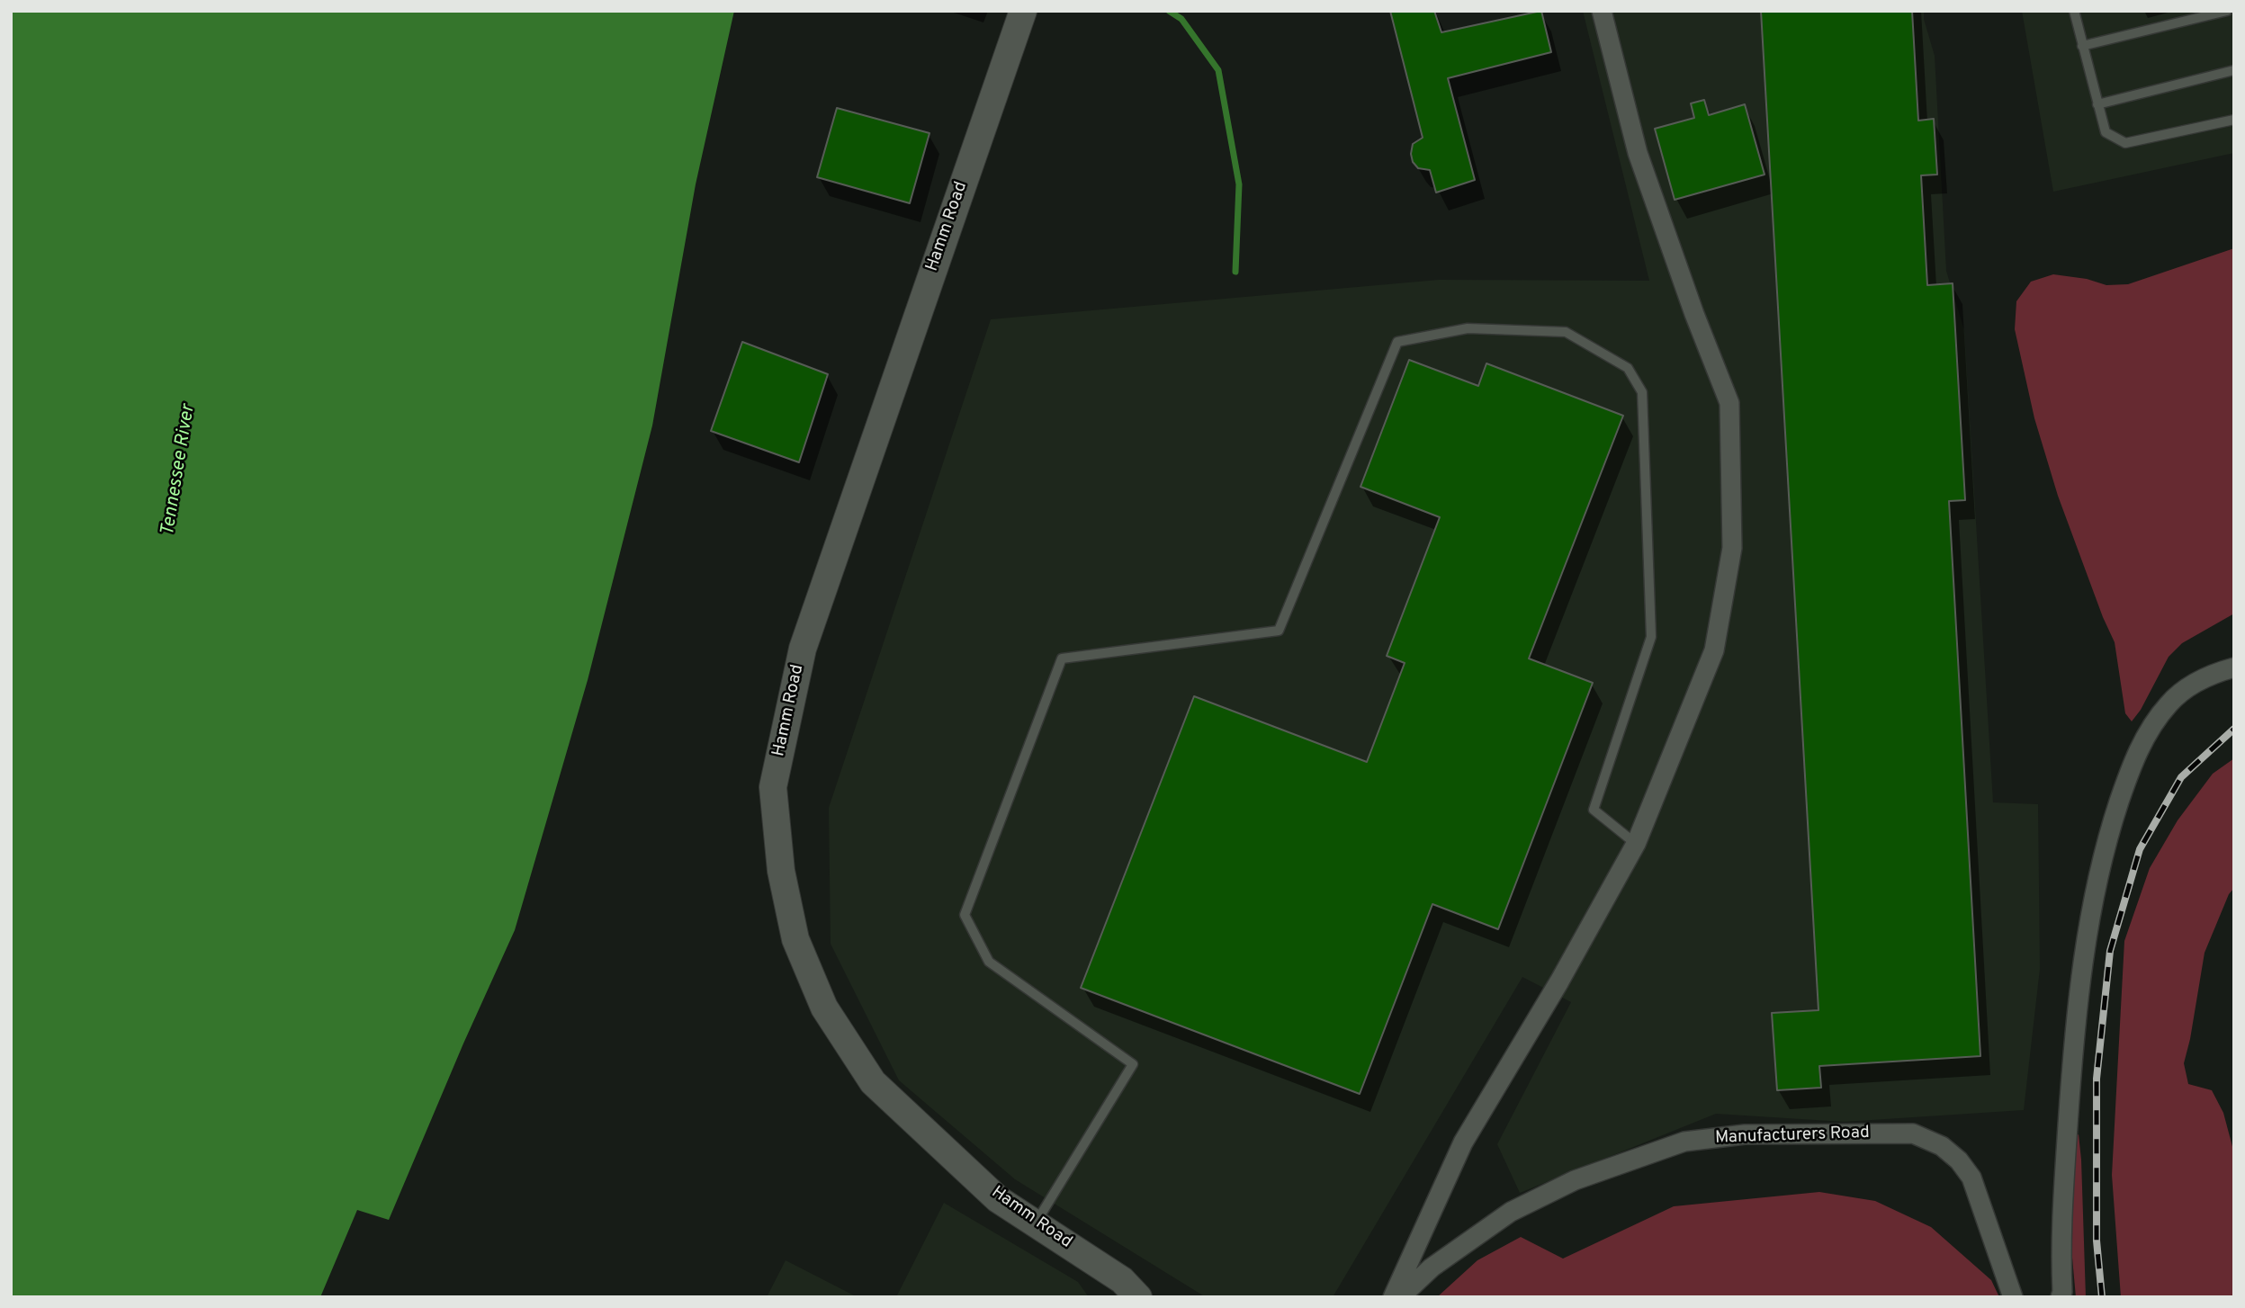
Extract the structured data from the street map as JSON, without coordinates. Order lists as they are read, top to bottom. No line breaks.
{"streets":{"main road":["Hamm Road"],"street":["Manufacturers Road"]},"water":["Tennessee River"]}
